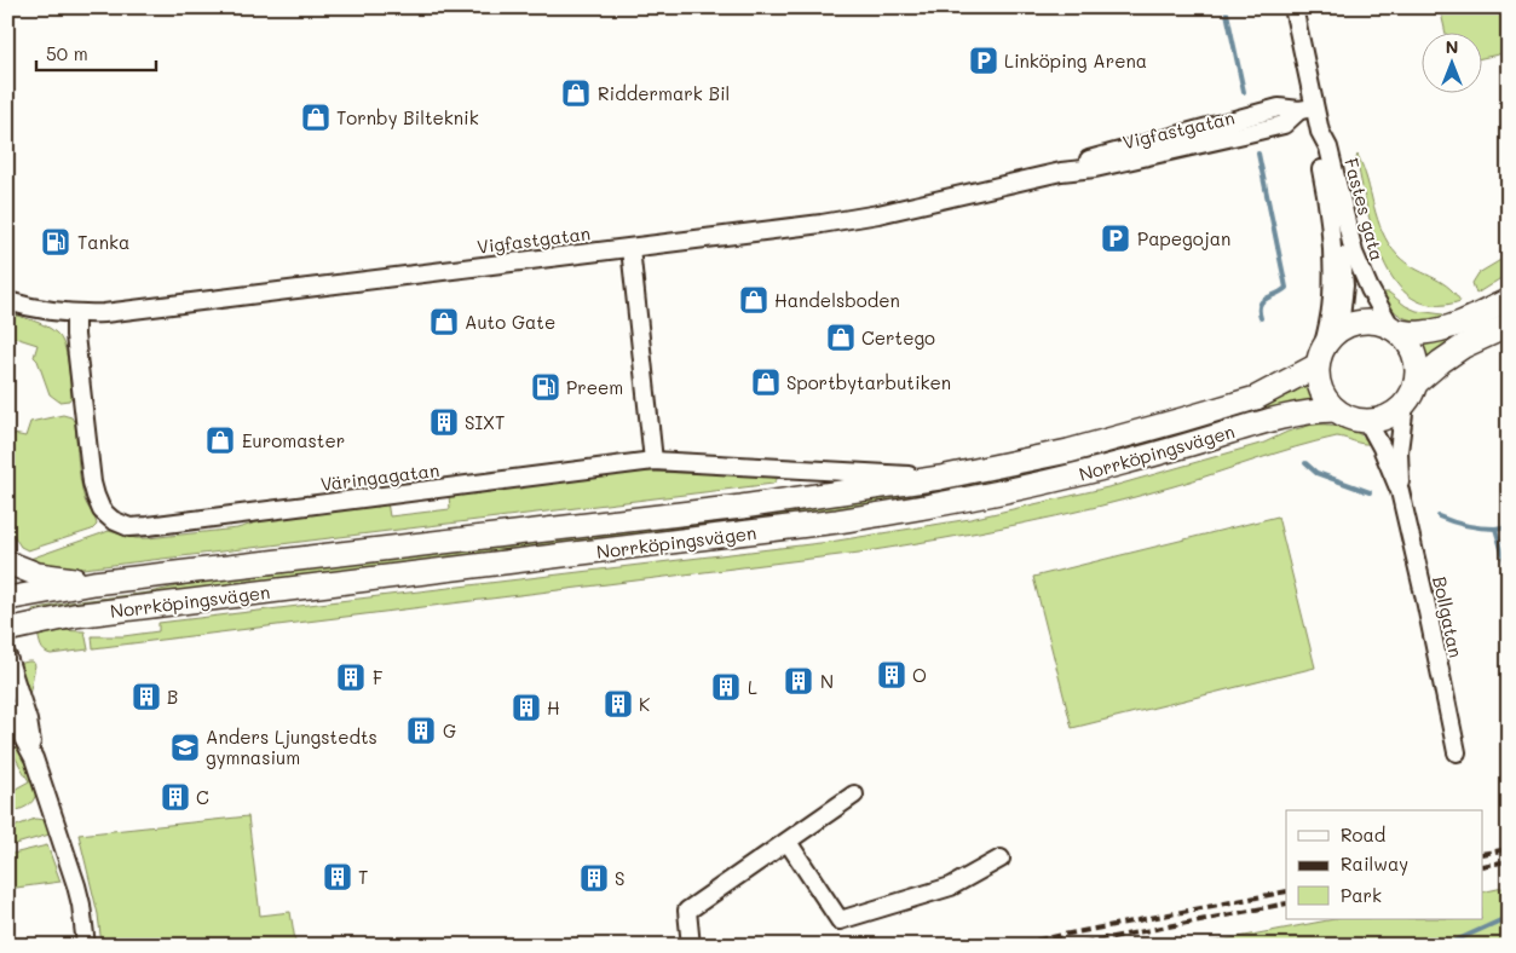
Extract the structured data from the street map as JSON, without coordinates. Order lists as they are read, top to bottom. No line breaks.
{"streets":{"main road":["Norrköpingsvägen"],"street":["Vigfastgatan","Fastes gata","Väringagatan","Bollgatan"]},"crossings":[["Vigfastgatan","Fastes gata"],["Vigfastgatan","Väringagatan"],["Fastes gata","Norrköpingsvägen"],["Fastes gata","Bollgatan"],["Norrköpingsvägen","Väringagatan"],["Norrköpingsvägen","Bollgatan"]],"places":{"parking":["Linköping Arena","Papegojan"],"shop":["Riddermark Bil","Tornby Bilteknik","Handelsboden","Auto Gate","Certego","Sportbytarbutiken","Euromaster"],"fuel station":["Tanka","Preem"],"building":["SIXT","O","F","N","L","B","K","H","G","C","T","S"],"school or university":["Anders Ljungstedts gymnasium"]},"legend":["Road","Railway","Park"],"scale_bar":"50 m","north":"top"}
